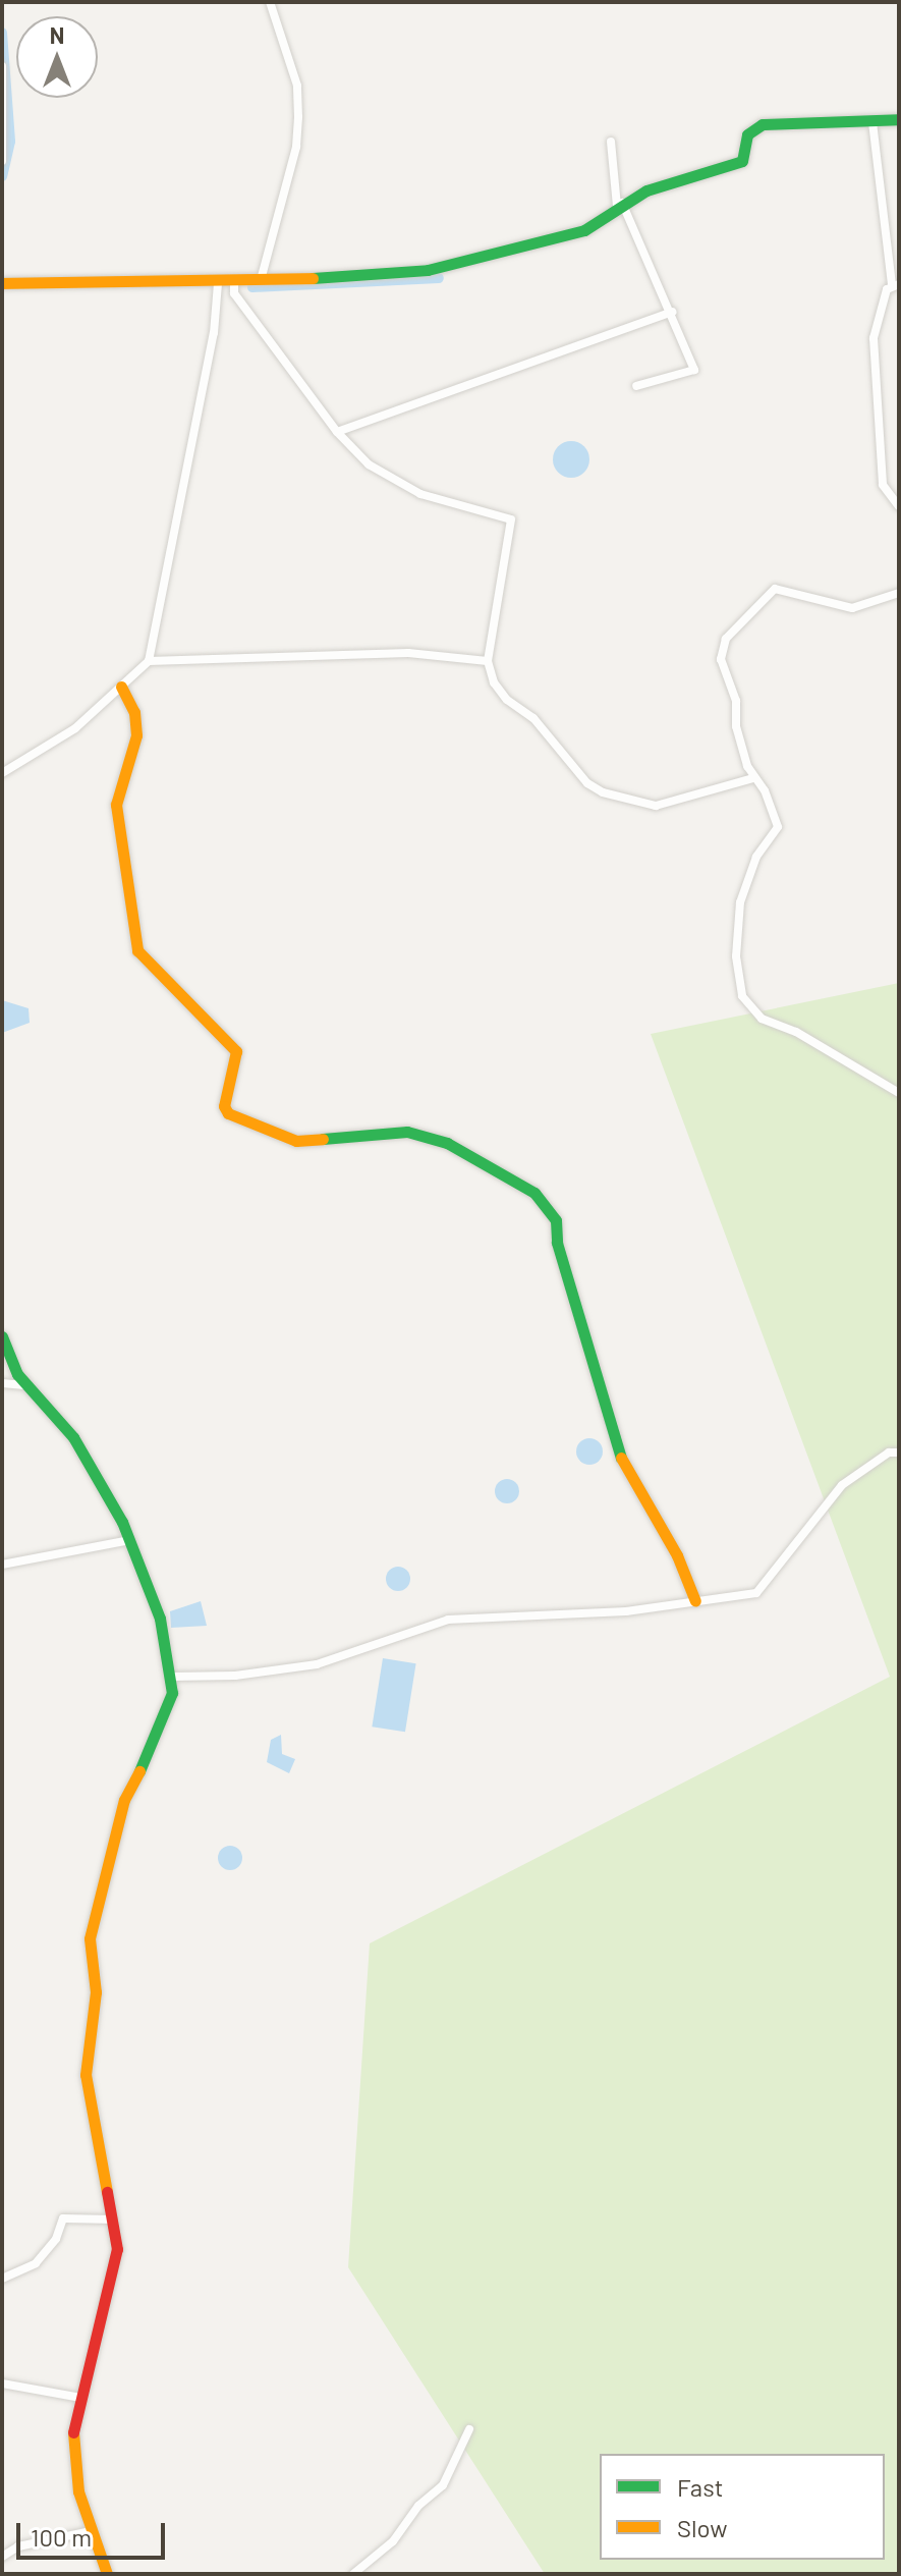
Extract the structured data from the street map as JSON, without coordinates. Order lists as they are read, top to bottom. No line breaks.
{"legend":["Fast","Slow"],"scale_bar":"100 m","north":"top"}
